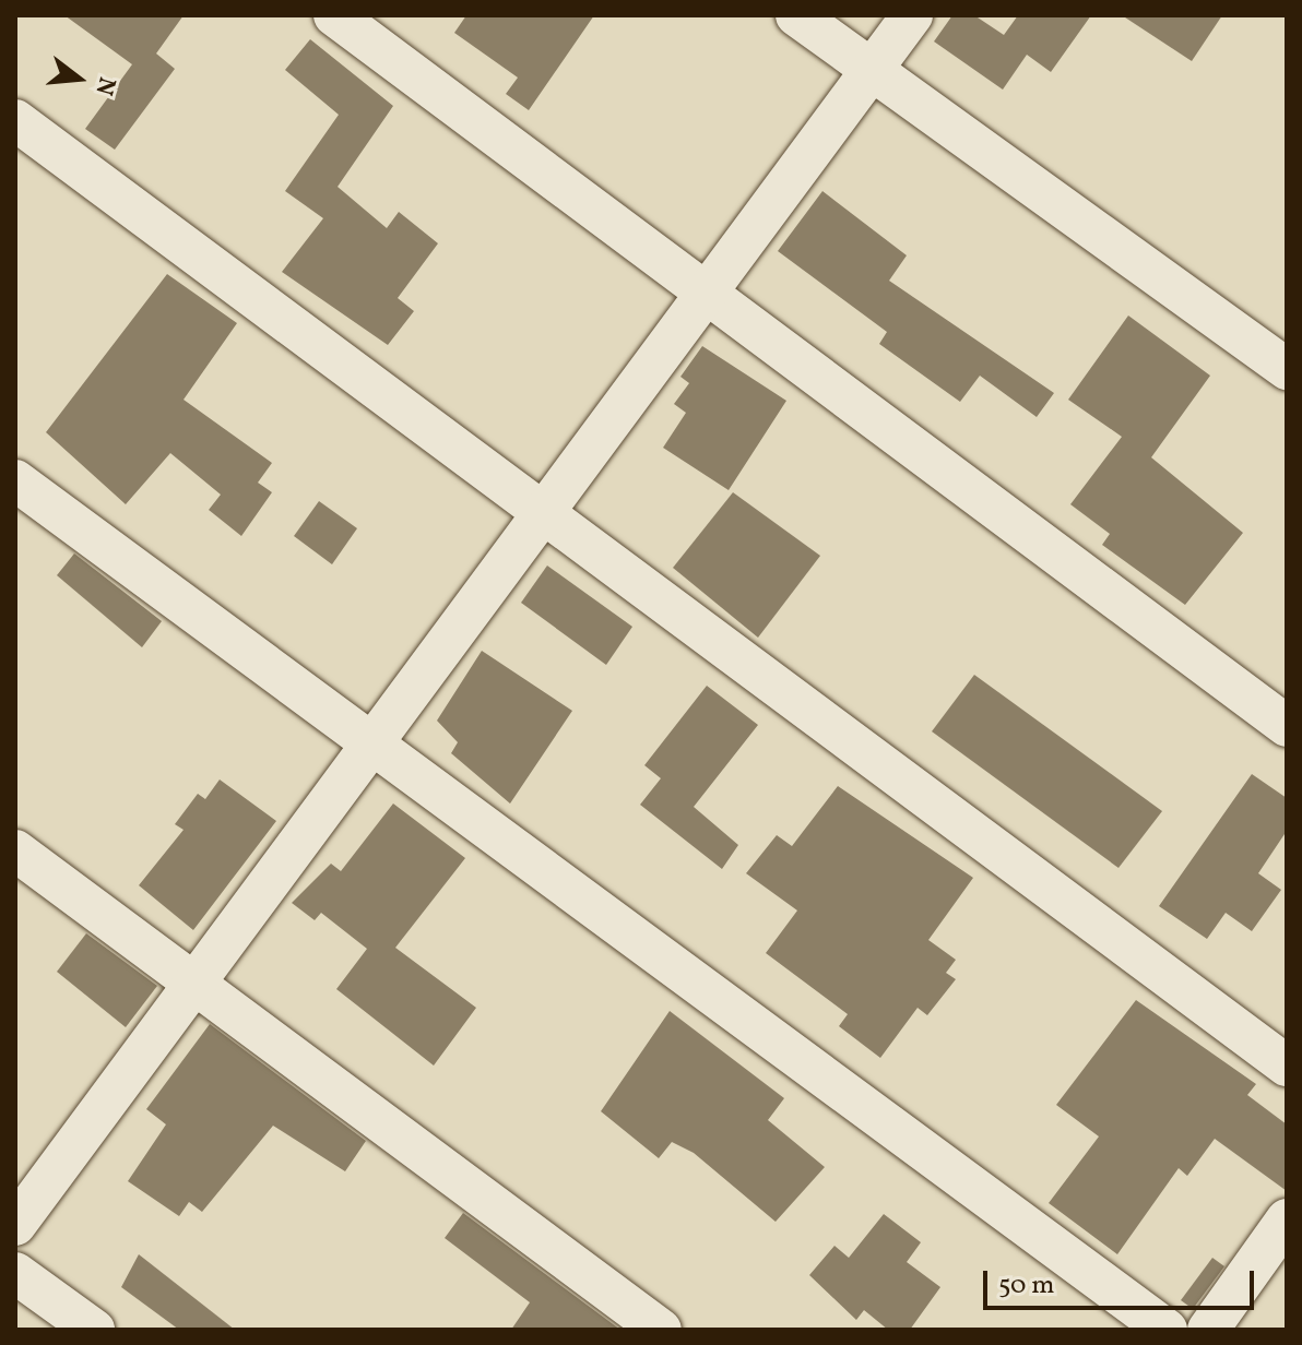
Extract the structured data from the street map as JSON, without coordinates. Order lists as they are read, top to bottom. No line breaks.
{"scale_bar":"50 m","north":"right"}
